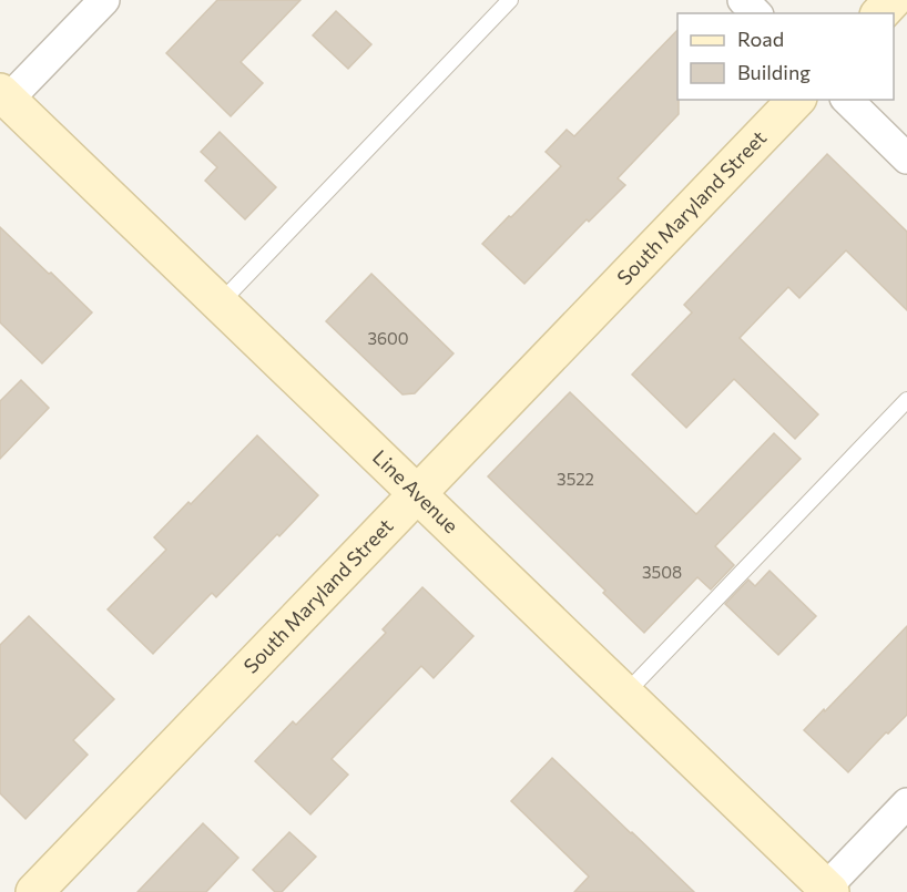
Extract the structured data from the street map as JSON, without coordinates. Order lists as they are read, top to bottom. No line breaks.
{"streets":{"main road":["South Maryland Street","Line Avenue"]},"crossings":[["South Maryland Street","Line Avenue"]],"house_numbers":["3600","3522","3508"],"legend":["Road","Building"]}
